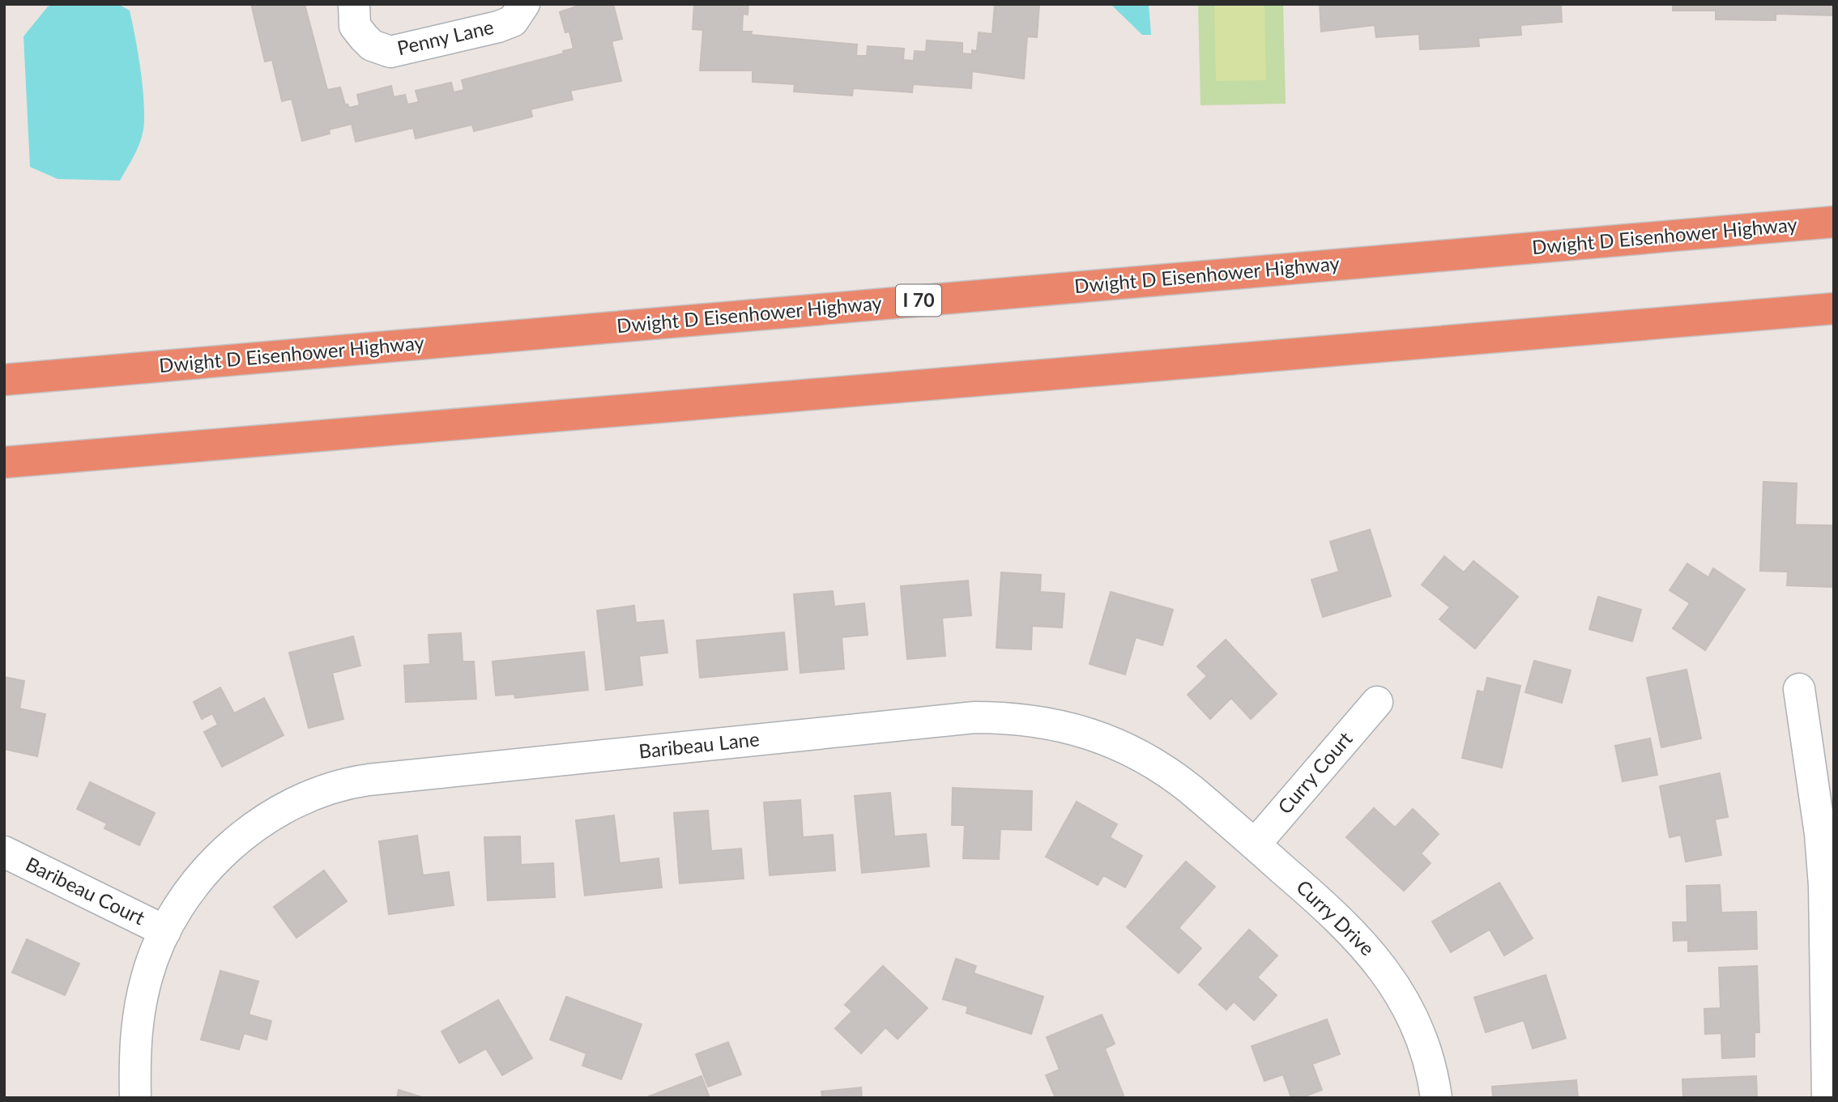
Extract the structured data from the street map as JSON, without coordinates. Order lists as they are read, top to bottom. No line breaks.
{"streets":{"highway":["Dwight D Eisenhower Highway","I 70"],"street":["Penny Lane","Baribeau Lane","Curry Court","Baribeau Court","Curry Drive"]},"crossings":[["Baribeau Lane","Curry Court"],["Baribeau Lane","Baribeau Court"],["Baribeau Lane","Curry Drive"],["Curry Court","Curry Drive"]]}
